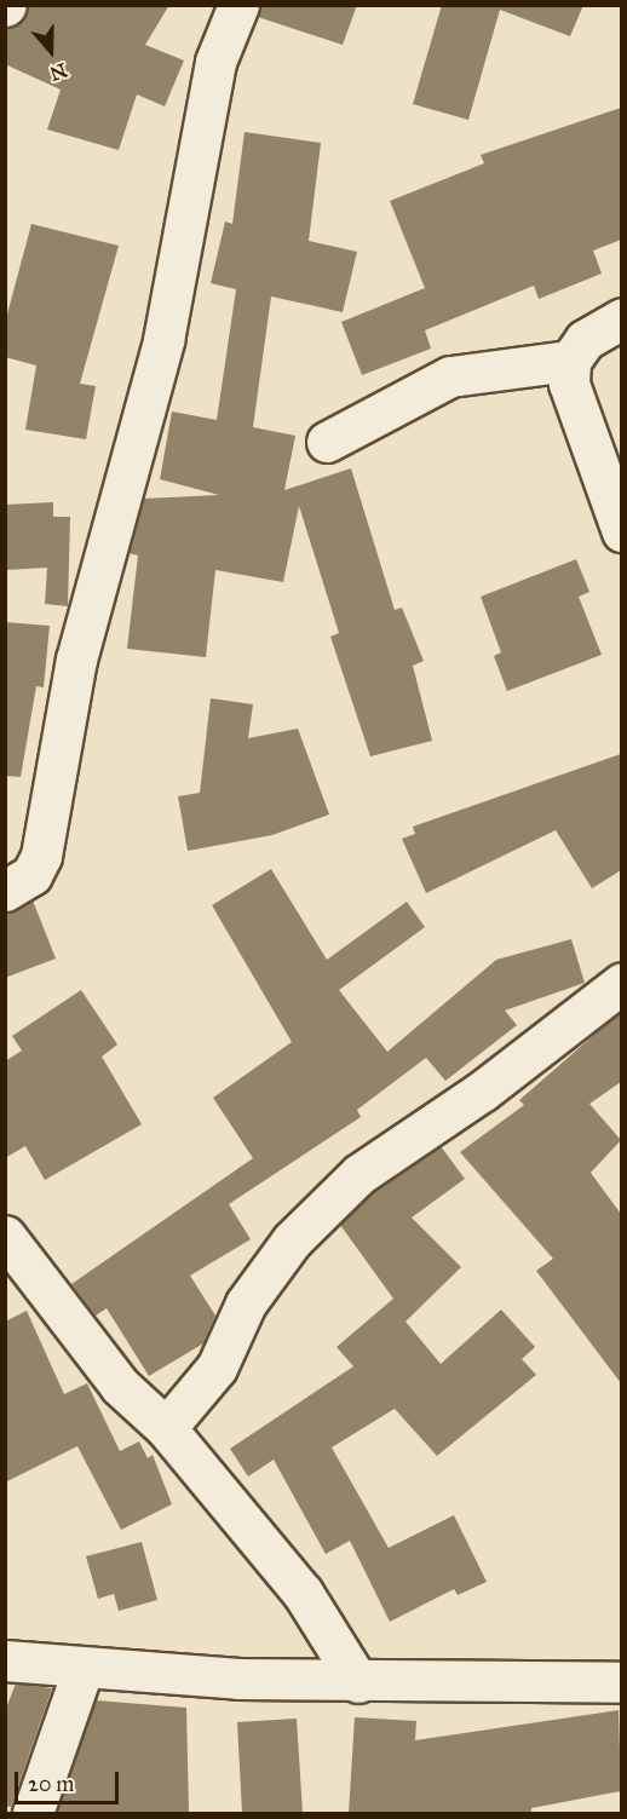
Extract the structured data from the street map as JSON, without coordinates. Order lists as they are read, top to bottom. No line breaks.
{"scale_bar":"20 m","north":"bottom"}
